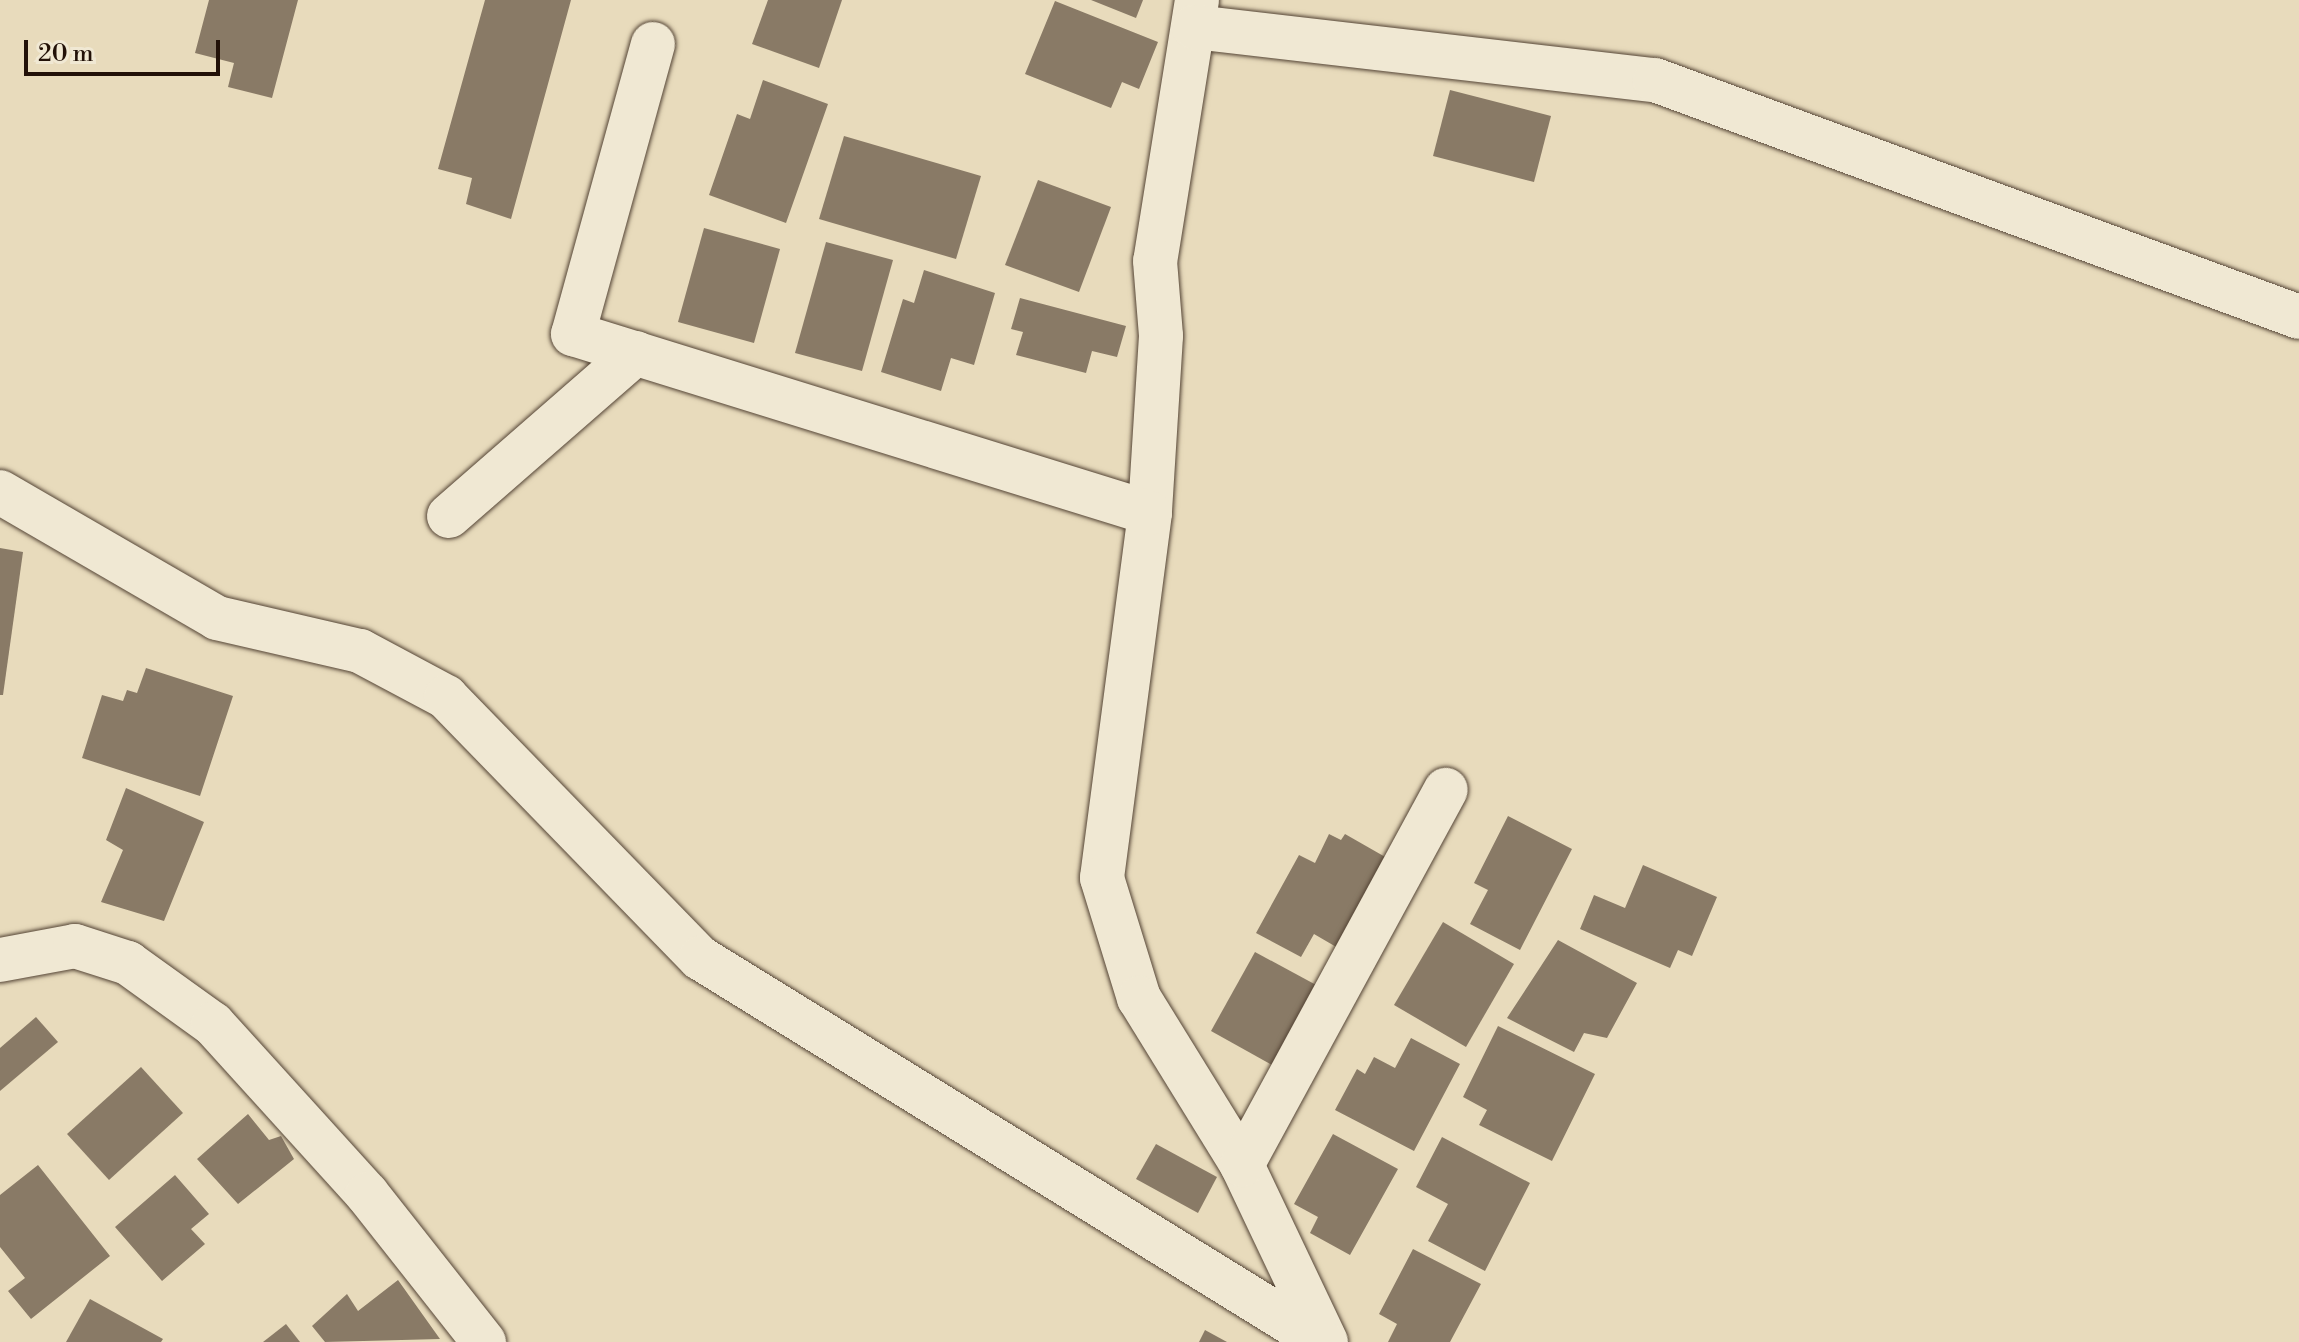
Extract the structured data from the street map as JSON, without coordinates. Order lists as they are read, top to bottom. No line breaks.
{"scale_bar":"20 m"}
